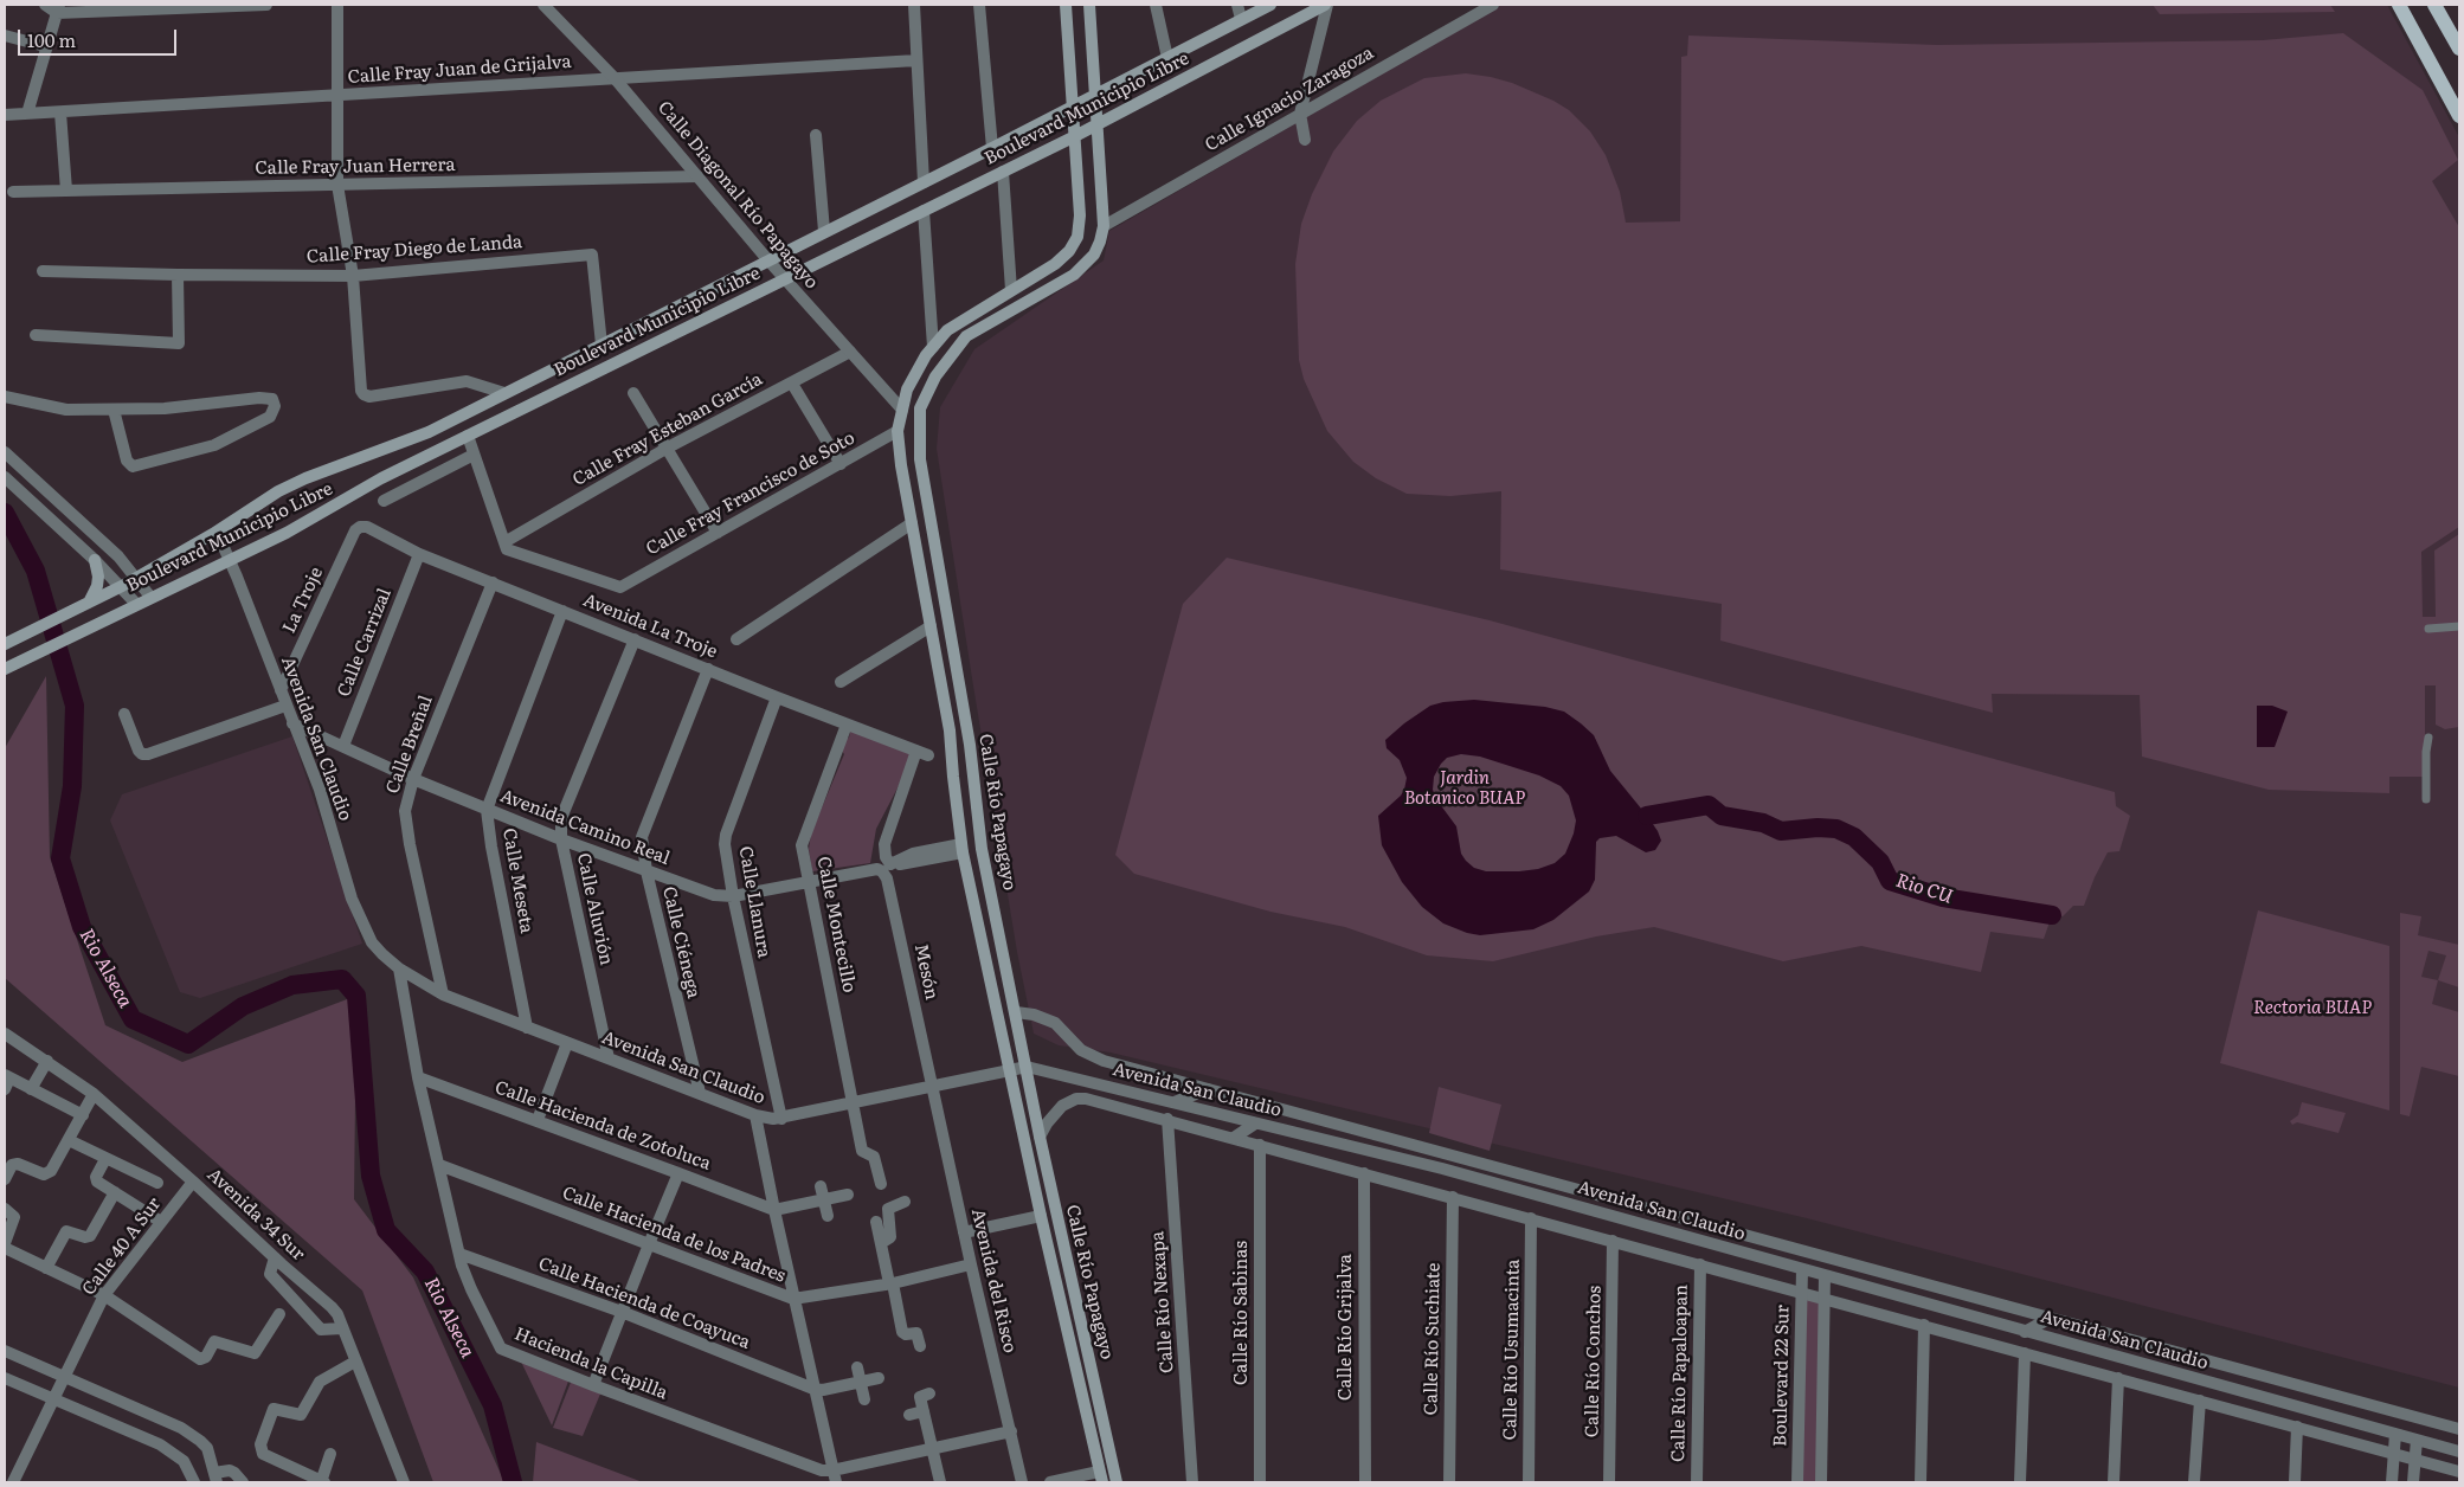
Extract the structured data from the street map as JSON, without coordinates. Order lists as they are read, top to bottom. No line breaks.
{"streets":{"main road":["Boulevard Municipio Libre","Calle Río Papagayo"],"street":["Calle Fray Juan de Grijalva","Calle Ignacio Zaragoza","Calle Fray Juan Herrera","Calle Diagonal Río Papagayo","Calle Fray Diego de Landa","Calle Fray Esteban García","Calle Fray Francisco de Soto","La Troje","Avenida La Troje","Calle Carrizal","Avenida San Claudio","Calle Breñal","Avenida Camino Real","Calle Meseta","Calle Llanura","Calle Aluvión","Calle Montecillo","Calle Ciénega","Mesón","Calle Hacienda de Zotoluca","Avenida 34 Sur","Calle Hacienda de los Padres","Calle 40 A Sur","Avenida del Risco","Calle Río Nexapa","Calle Hacienda de Coayuca","Calle Río Sabinas","Calle Río Grijalva","Calle Río Suchiate","Calle Río Usumacinta","Calle Río Conchos","Hacienda la Capilla","Calle Río Papaloapan","Boulevard 22 Sur"]},"crossings":[["Calle Fray Juan de Grijalva","Calle Diagonal Río Papagayo"],["Calle Ignacio Zaragoza","Calle Río Papagayo"],["Boulevard Municipio Libre","Calle Diagonal Río Papagayo"],["Boulevard Municipio Libre","Calle Fray Diego de Landa"],["Boulevard Municipio Libre","Avenida San Claudio"],["Boulevard Municipio Libre","Calle Río Papagayo"],["Calle Fray Juan Herrera","Calle Diagonal Río Papagayo"],["Calle Diagonal Río Papagayo","Calle Fray Esteban García"],["Calle Diagonal Río Papagayo","Calle Río Papagayo"],["Calle Fray Esteban García","Calle Fray Francisco de Soto"],["Calle Fray Francisco de Soto","Calle Río Papagayo"],["La Troje","Avenida La Troje"],["La Troje","Avenida San Claudio"],["Avenida La Troje","Calle Carrizal"],["Avenida La Troje","Calle Breñal"],["Avenida La Troje","Calle Río Papagayo"],["Avenida La Troje","Calle Meseta"],["Avenida La Troje","Calle Llanura"],["Avenida La Troje","Calle Aluvión"],["Avenida La Troje","Calle Montecillo"],["Avenida La Troje","Calle Ciénega"],["Calle Carrizal","Avenida Camino Real"],["Avenida San Claudio","Calle Breñal"],["Avenida San Claudio","Calle Río Papagayo"],["Avenida San Claudio","Avenida Camino Real"],["Avenida San Claudio","Calle Meseta"],["Avenida San Claudio","Calle Llanura"],["Avenida San Claudio","Calle Aluvión"],["Avenida San Claudio","Calle Montecillo"],["Avenida San Claudio","Calle Ciénega"],["Avenida San Claudio","Mesón"],["Avenida San Claudio","Avenida del Risco"],["Avenida San Claudio","Calle Río Nexapa"],["Avenida San Claudio","Calle Río Sabinas"],["Avenida San Claudio","Calle Río Grijalva"],["Avenida San Claudio","Calle Río Suchiate"],["Avenida San Claudio","Calle Río Usumacinta"],["Avenida San Claudio","Calle Río Conchos"],["Avenida San Claudio","Hacienda la Capilla"],["Avenida San Claudio","Calle Río Papaloapan"],["Avenida San Claudio","Boulevard 22 Sur"],["Calle Breñal","Avenida Camino Real"],["Avenida Camino Real","Calle Meseta"],["Avenida Camino Real","Calle Llanura"],["Avenida Camino Real","Calle Aluvión"],["Avenida Camino Real","Calle Montecillo"],["Avenida Camino Real","Calle Ciénega"],["Avenida Camino Real","Mesón"],["Mesón","Avenida del Risco"],["Calle Hacienda de Zotoluca","Hacienda la Capilla"],["Avenida 34 Sur","Calle 40 A Sur"],["Calle Hacienda de los Padres","Avenida del Risco"],["Calle Hacienda de los Padres","Hacienda la Capilla"],["Avenida del Risco","Hacienda la Capilla"],["Calle Hacienda de Coayuca","Hacienda la Capilla"]],"water":["Rio CU","Rio Alseca"],"parks":["Jardin Botanico BUAP","Rectoria BUAP"],"scale_bar":"100 m"}
